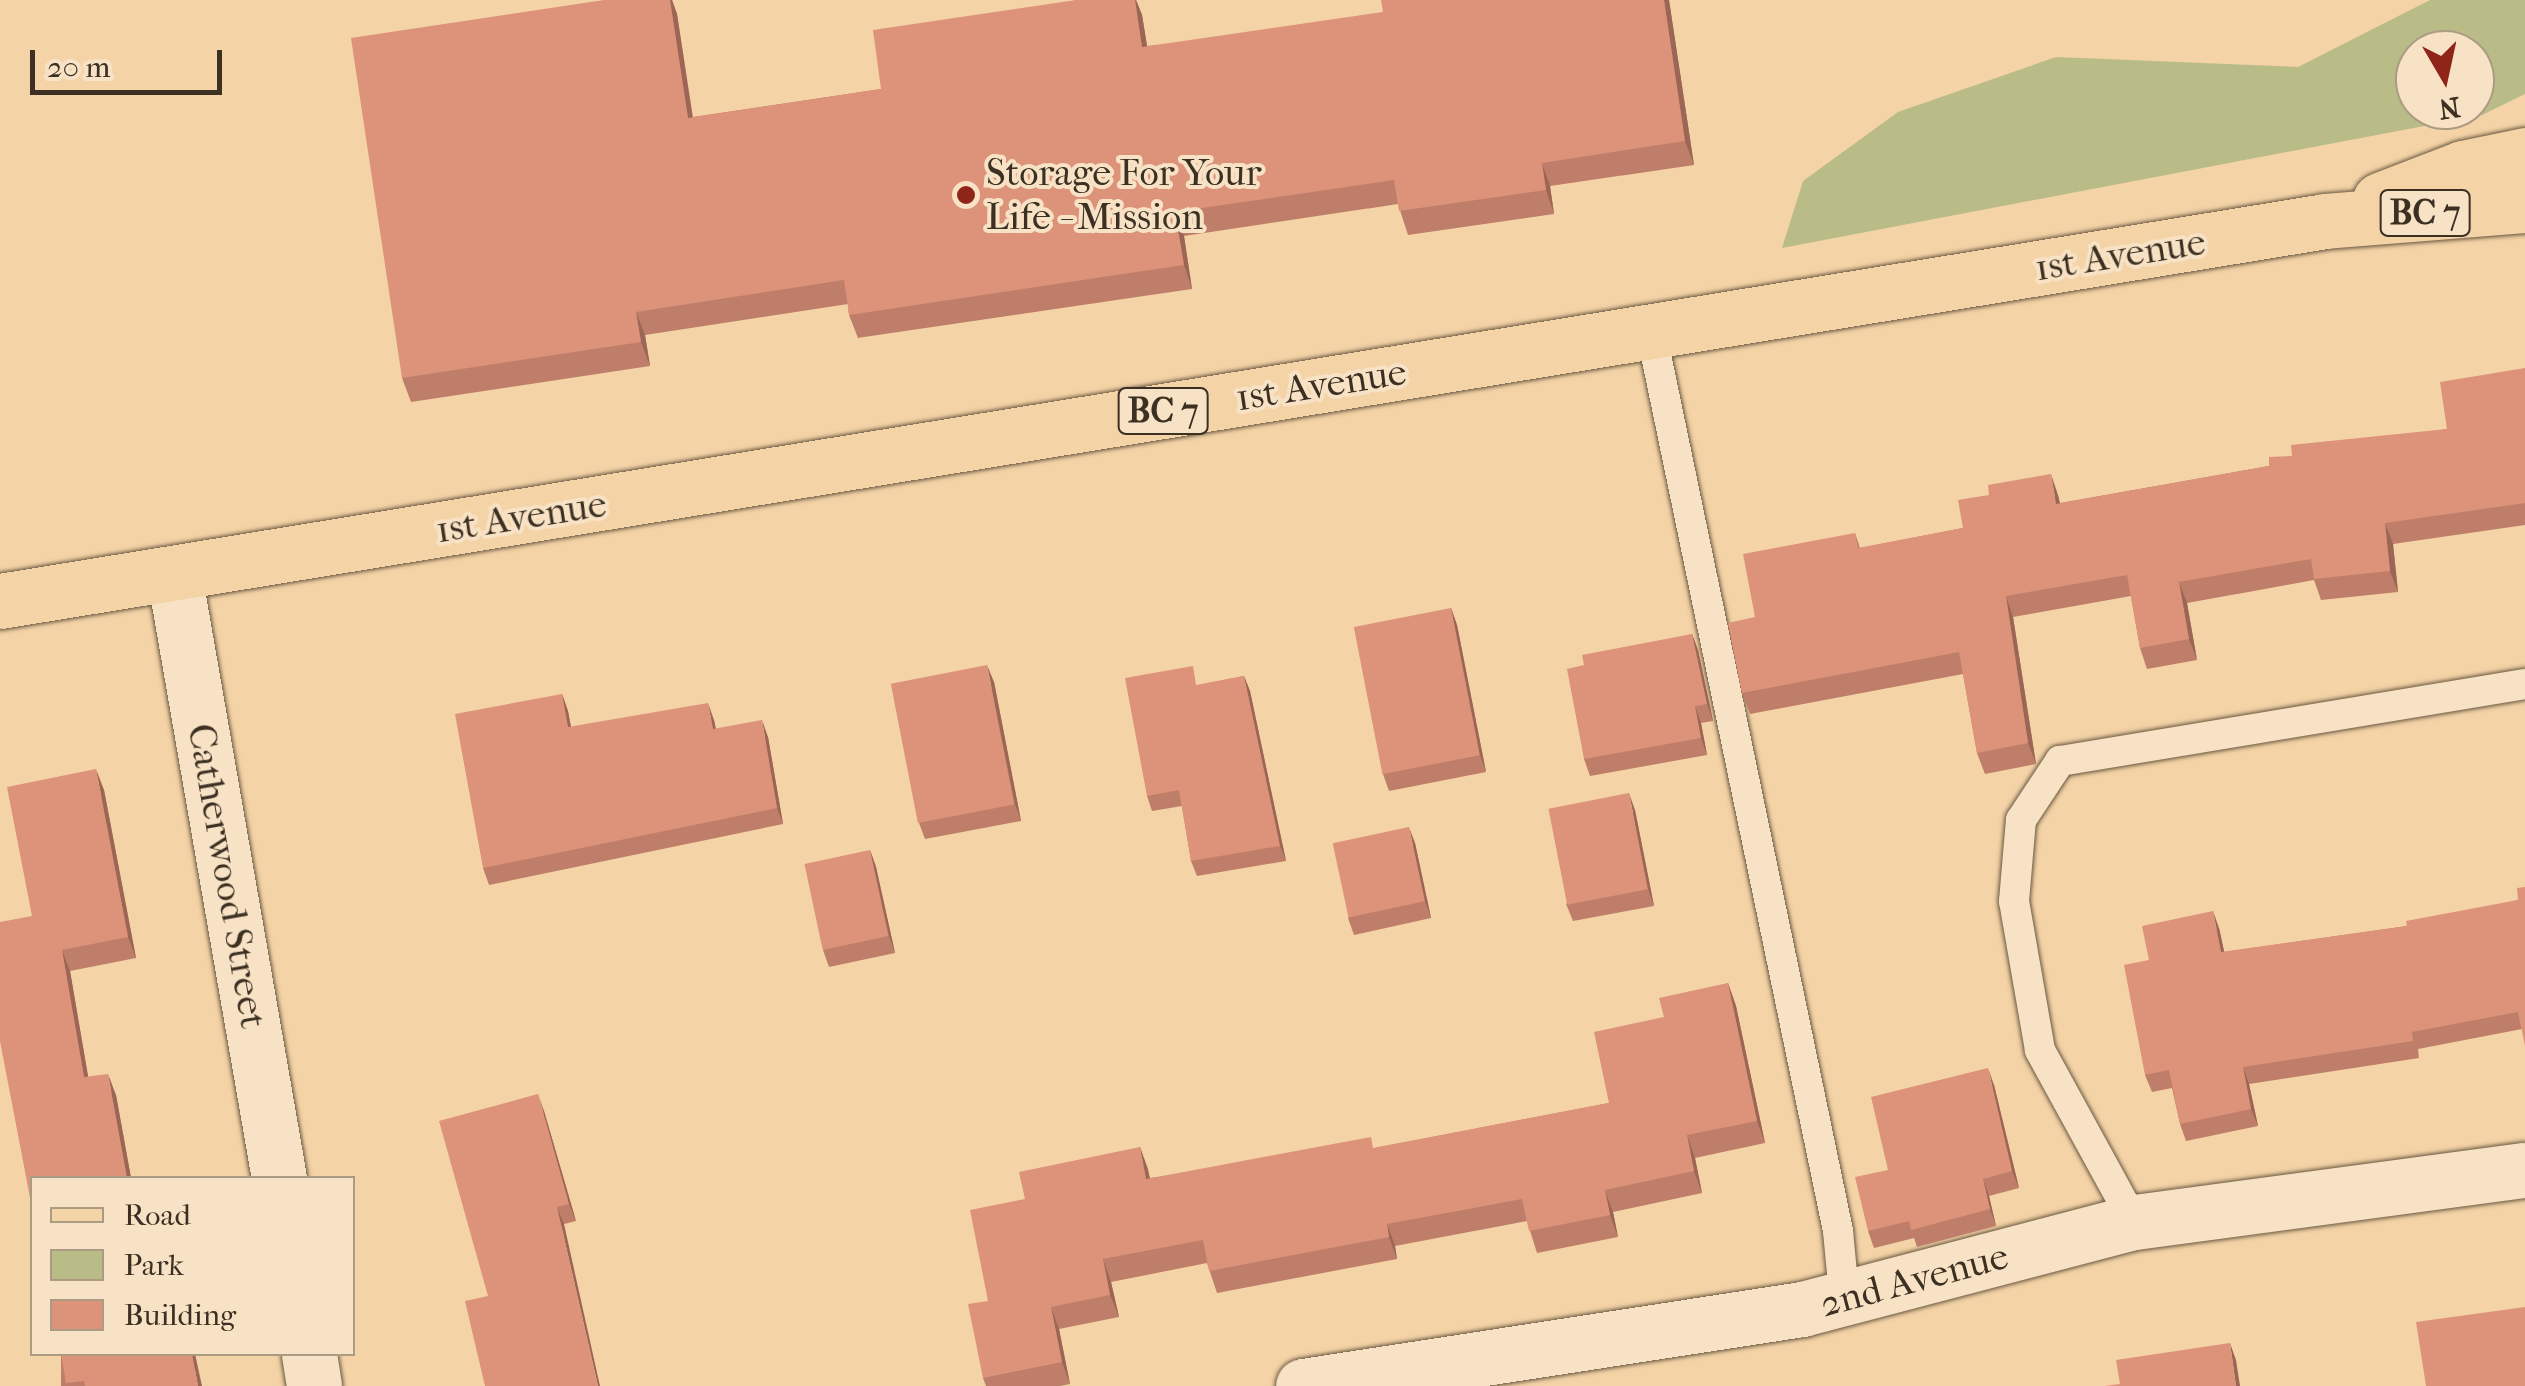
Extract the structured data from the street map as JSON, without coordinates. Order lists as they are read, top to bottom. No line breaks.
{"streets":{"main road":["BC 7","1st Avenue"],"street":["Catherwood Street","2nd Avenue"]},"crossings":[["1st Avenue","Catherwood Street"]],"places":["Storage For Your Life - Mission"],"legend":["Road","Park","Building"],"scale_bar":"20 m","north":"bottom"}
